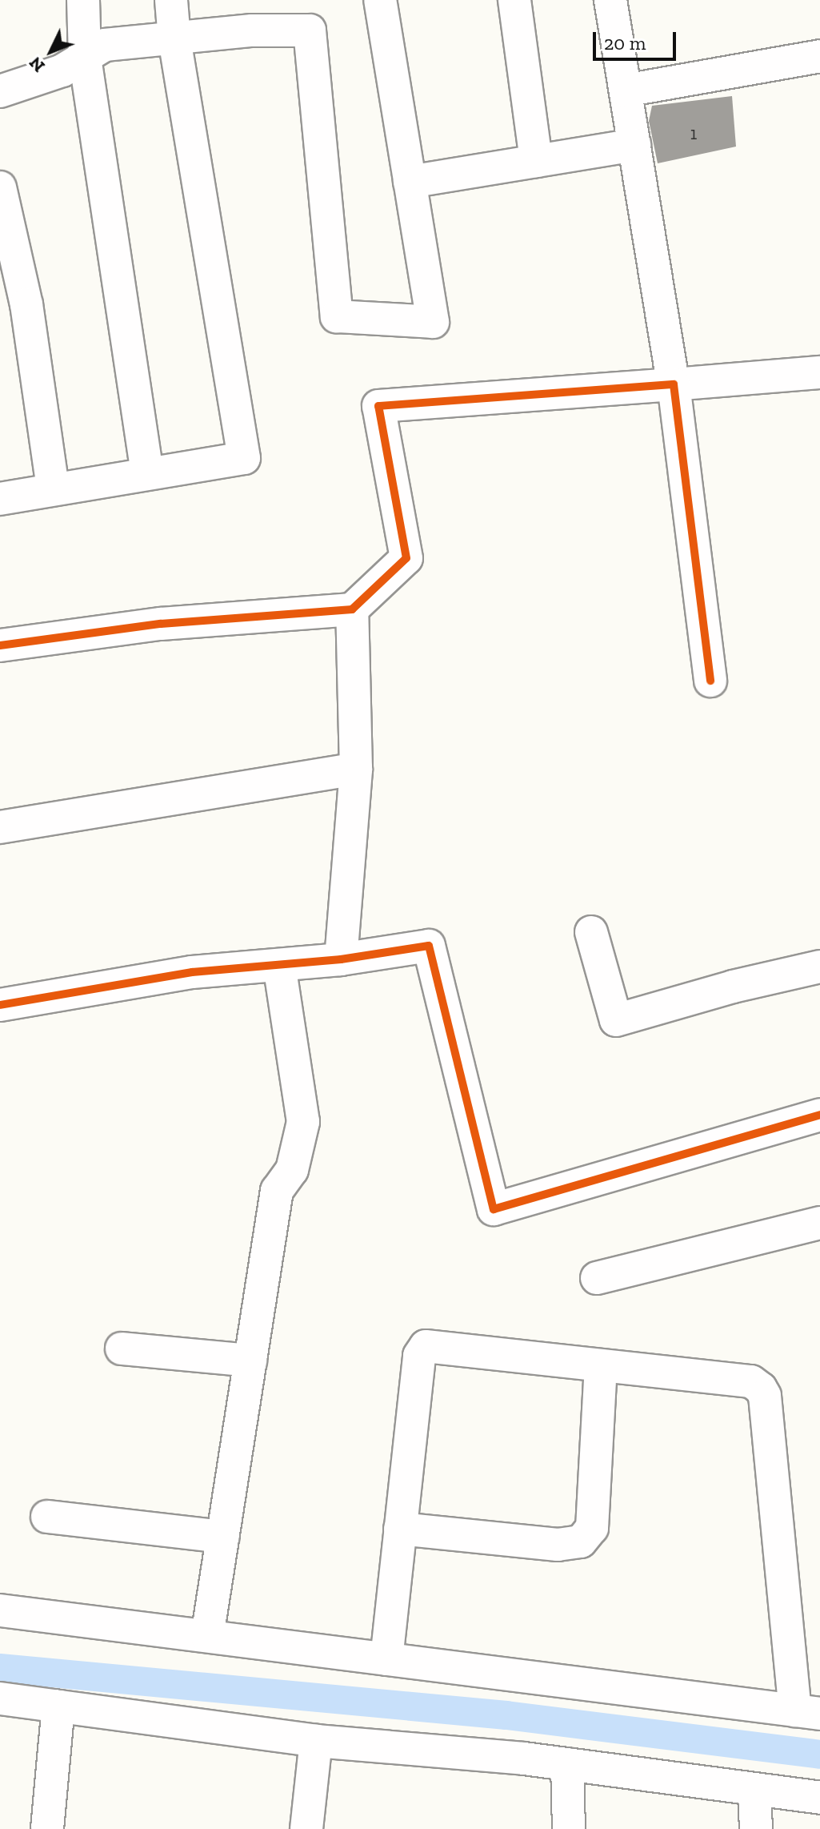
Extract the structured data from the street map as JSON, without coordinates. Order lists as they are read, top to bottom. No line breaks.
{"house_numbers":["1"],"scale_bar":"20 m","north":"bottom left"}
